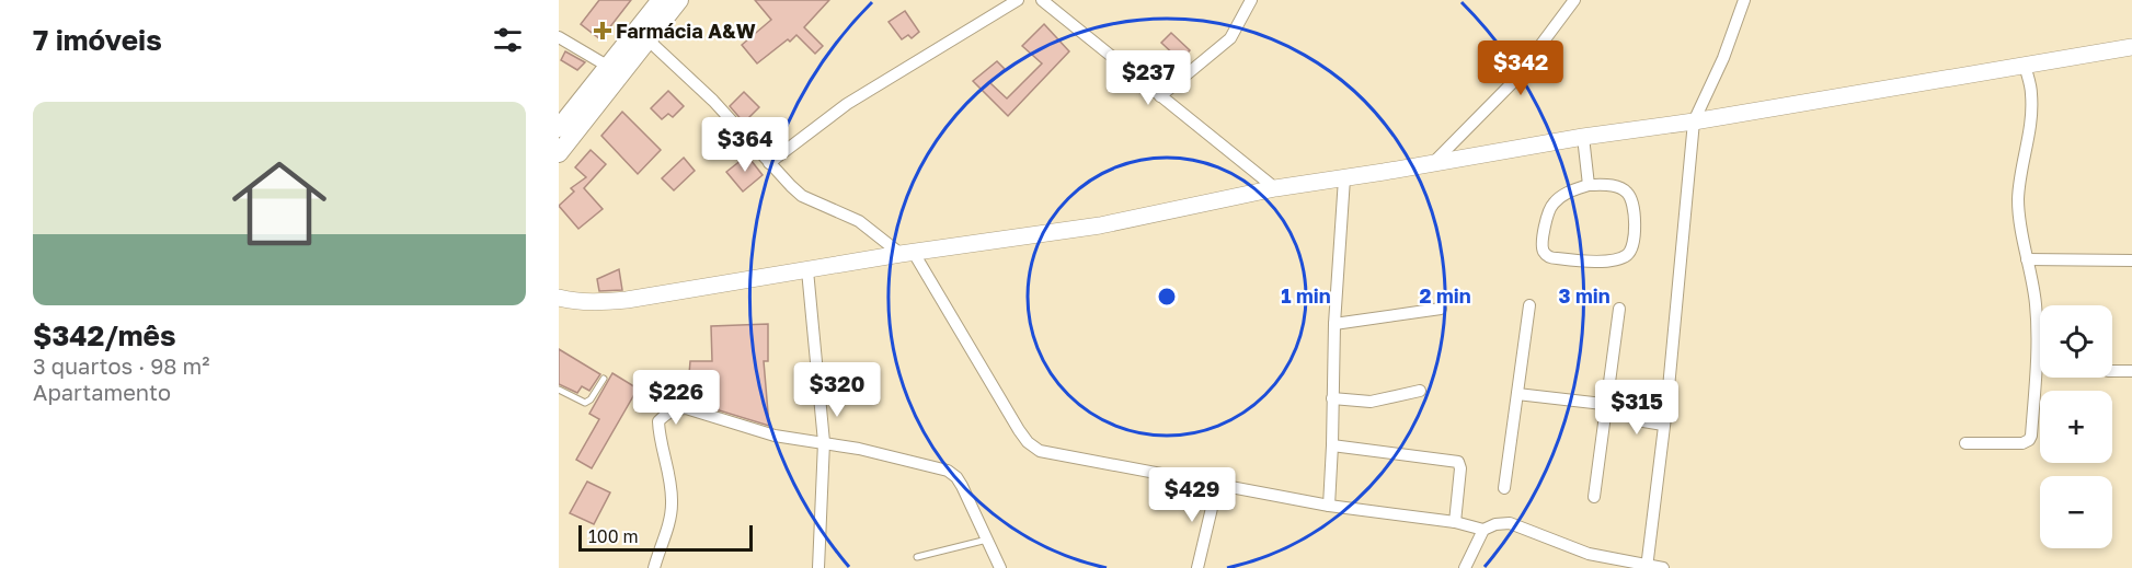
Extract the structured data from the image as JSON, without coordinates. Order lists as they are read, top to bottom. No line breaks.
{"places":{"health":["Farmácia A&W"]},"scale_bar":"100 m","page":{"heading":"7 imóveis","price":["$342","$237","$364","$320","$226","$315","$429"],"list":[{"name":"$342/mês","note":"3 quartos · 98 m² · Apartamento"}],"map_buttons":["+","−"],"scale":"100 m"},"rings":["1 min","2 min","3 min"]}
